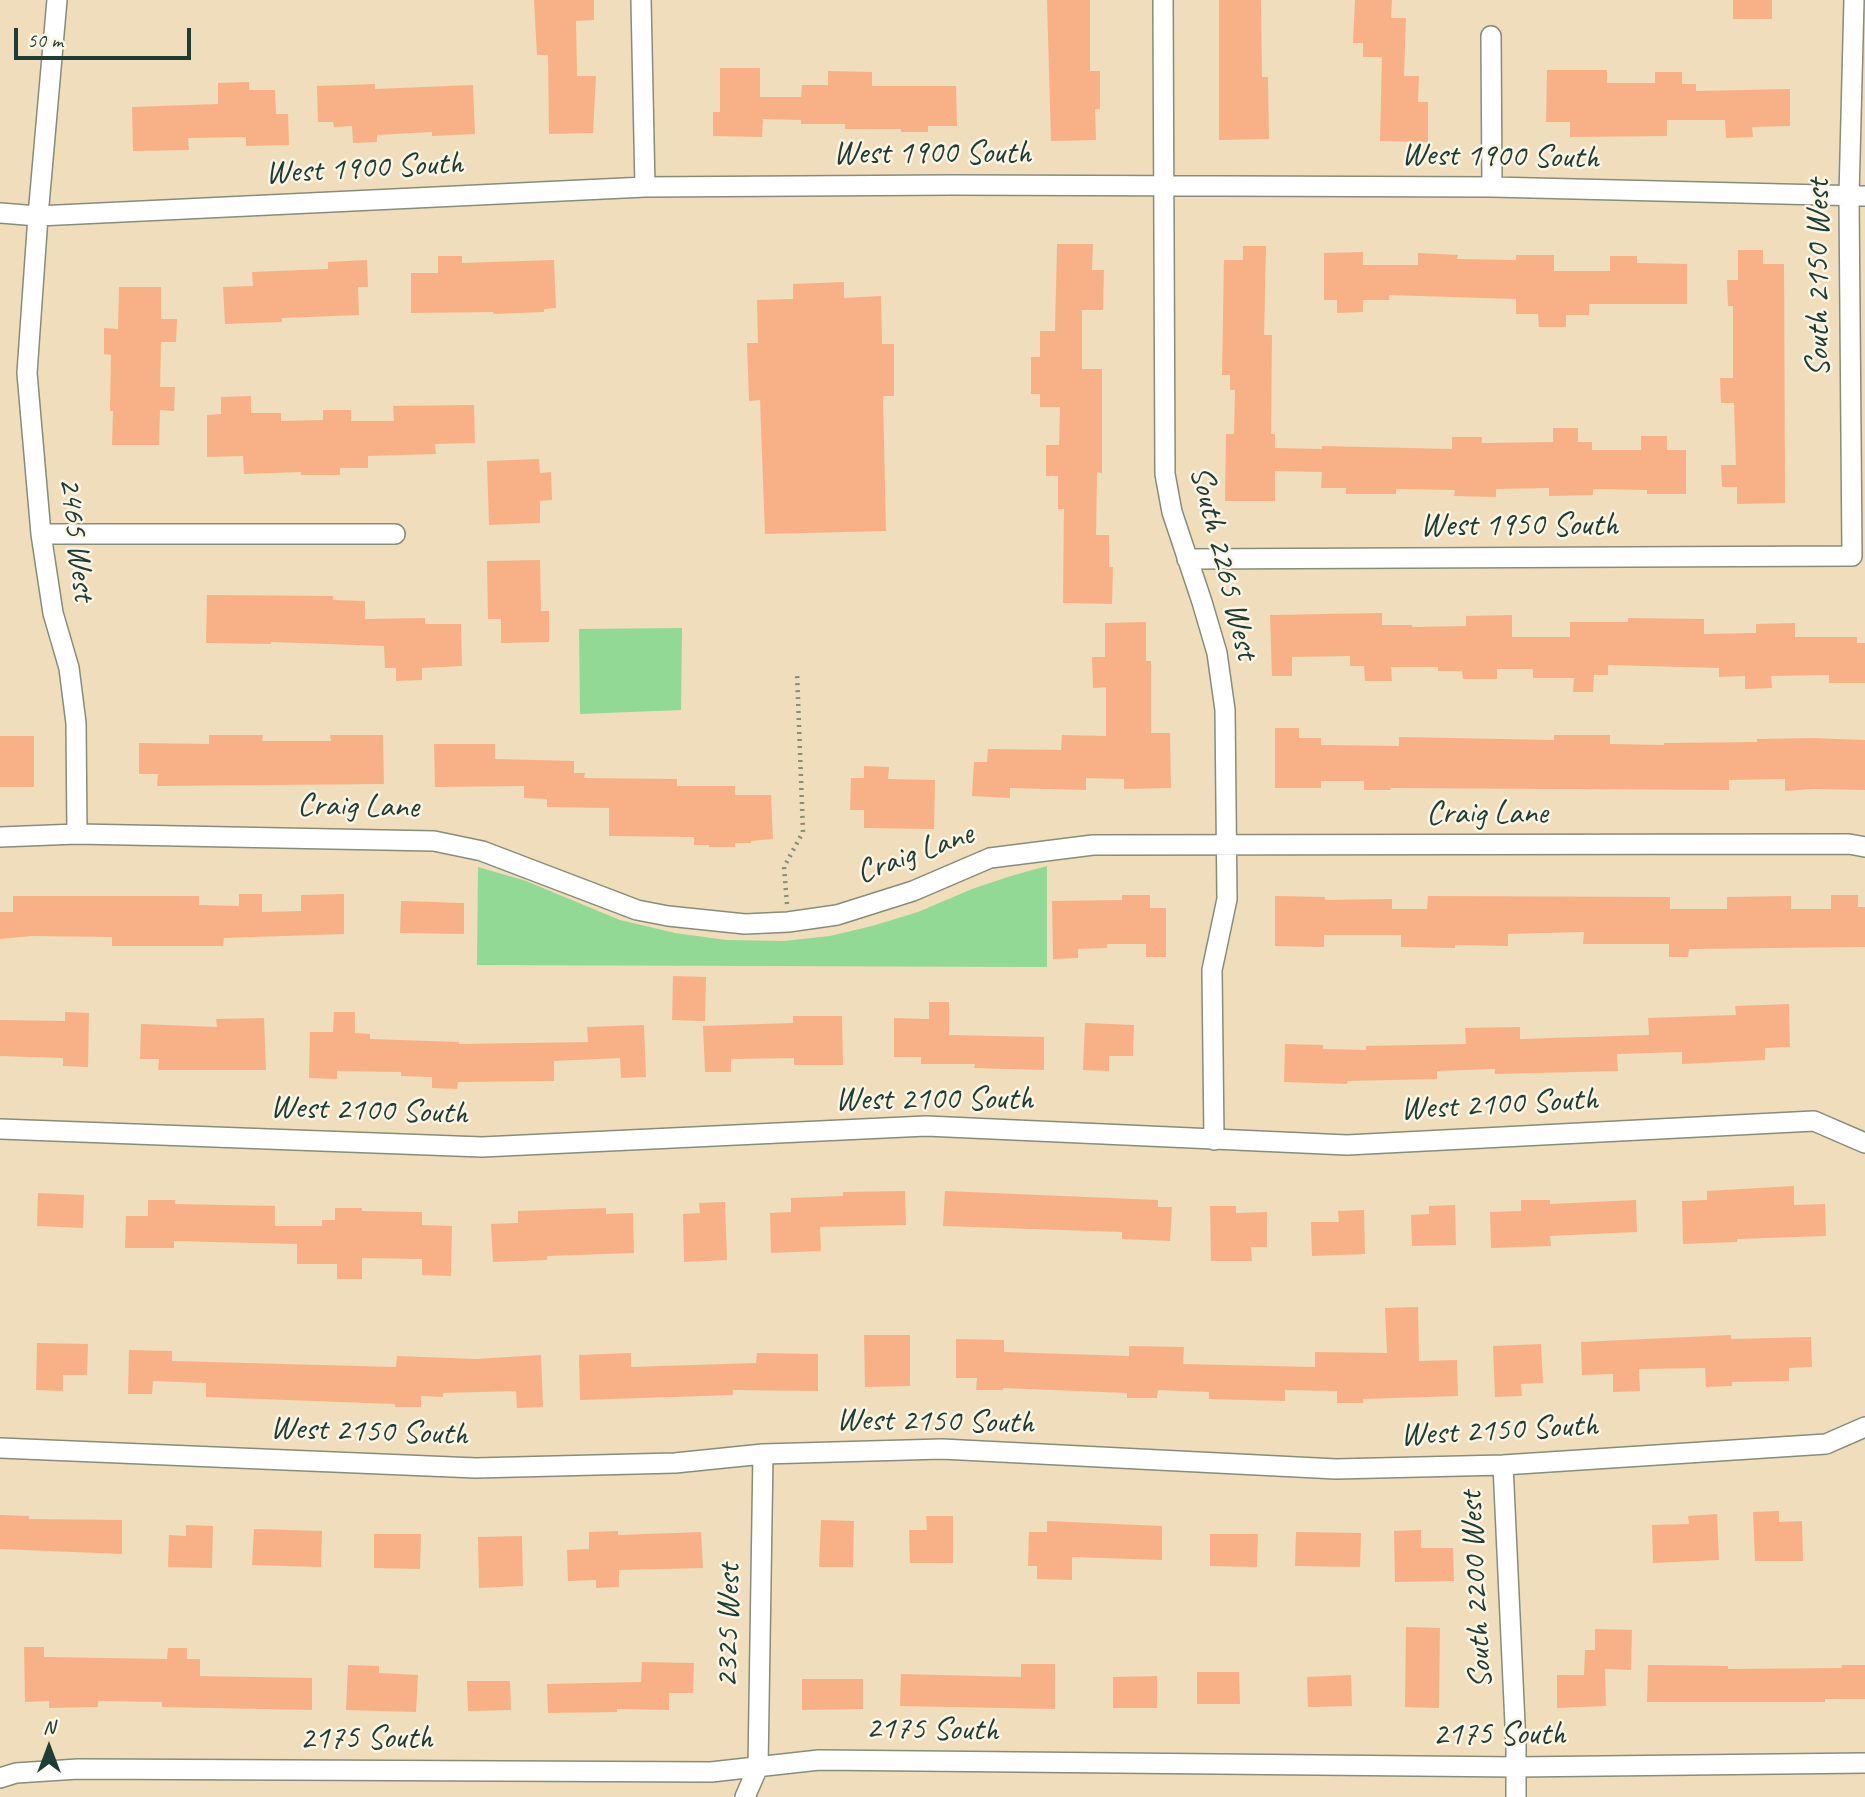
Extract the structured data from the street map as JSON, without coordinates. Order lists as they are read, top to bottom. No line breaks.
{"streets":{"street":["West 1900 South","South 2150 West","West 1950 South","2465 West","South 2265 West","Craig Lane","West 2100 South","West 2150 South","South 2200 West","2325 West","2175 South"]},"crossings":[["West 1900 South","South 2150 West"],["West 1900 South","2465 West"],["West 1900 South","South 2265 West"],["South 2150 West","West 1950 South"],["West 1950 South","South 2265 West"],["2465 West","Craig Lane"],["South 2265 West","Craig Lane"],["South 2265 West","West 2100 South"],["West 2150 South","South 2200 West"],["West 2150 South","2325 West"],["South 2200 West","2175 South"],["2325 West","2175 South"]],"scale_bar":"50 m","north":"top"}
